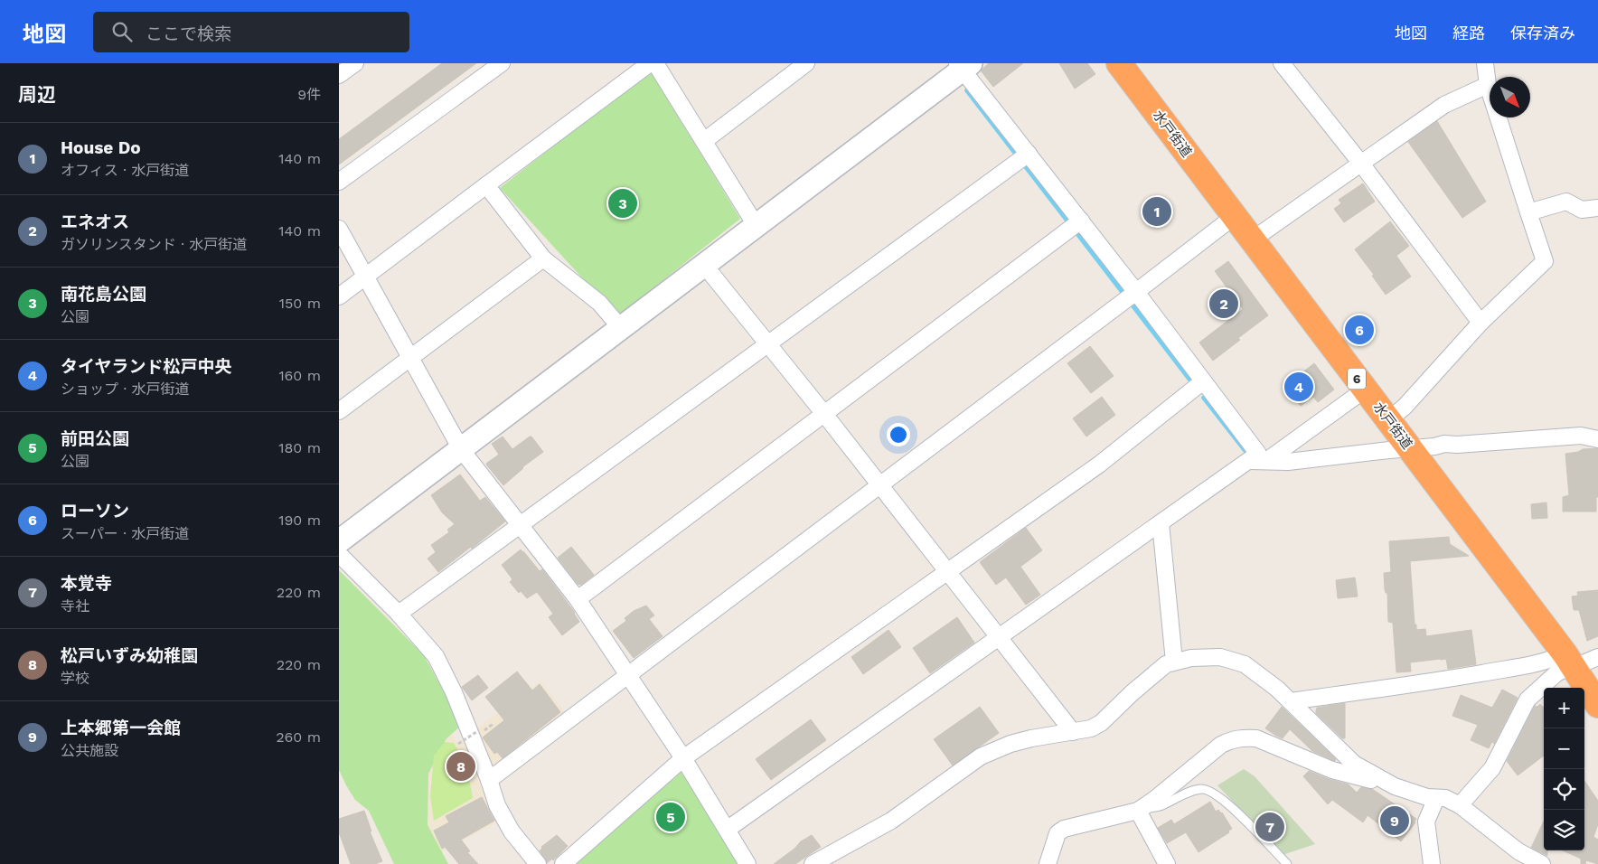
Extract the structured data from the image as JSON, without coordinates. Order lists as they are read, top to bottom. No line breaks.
{"streets":{"highway":["水戸街道","6"]},"north":"bottom right","page":{"header":"地図","search":"ここで検索","nav":["地図","経路","保存済み"],"heading":["周辺","9件"],"list":[{"mark":"1","name":"House Do","note":"オフィス · 水戸街道","value":"140 m"},{"mark":"2","name":"エネオス","note":"ガソリンスタンド · 水戸街道","value":"140 m"},{"mark":"3","name":"南花島公園","note":"公園","value":"150 m"},{"mark":"4","name":"タイヤランド松戸中央","note":"ショップ · 水戸街道","value":"160 m"},{"mark":"5","name":"前田公園","note":"公園","value":"180 m"},{"mark":"6","name":"ローソン","note":"スーパー · 水戸街道","value":"190 m"},{"mark":"7","name":"本覚寺","note":"寺社","value":"220 m"},{"mark":"8","name":"松戸いずみ幼稚園","note":"学校","value":"220 m"},{"mark":"9","name":"上本郷第一会館","note":"公共施設","value":"260 m"}],"pins":["3","1","2","6","4","8","5","9","7"],"map_buttons":["+","−"]}}
